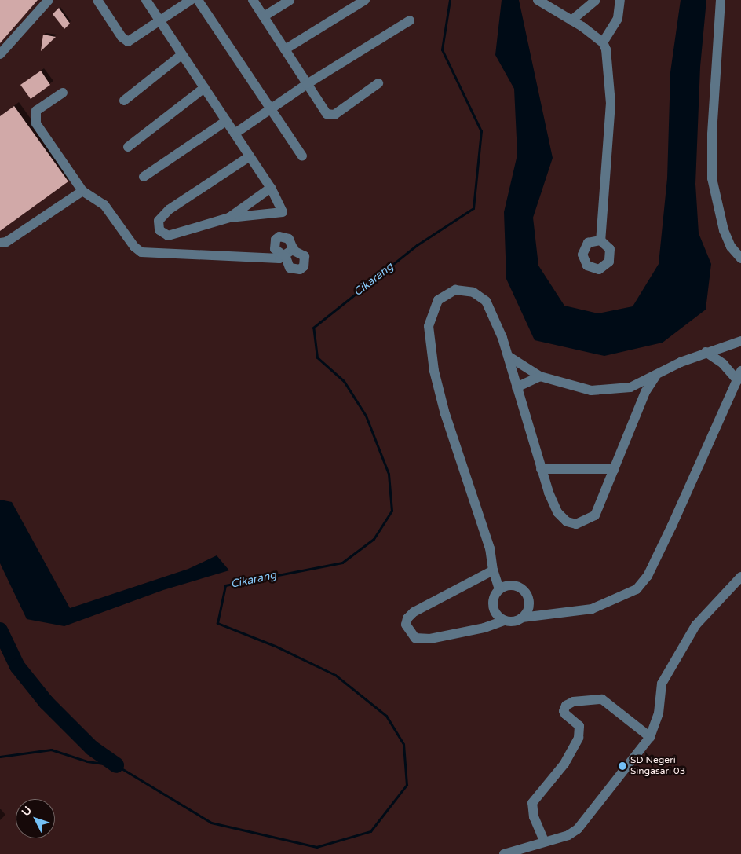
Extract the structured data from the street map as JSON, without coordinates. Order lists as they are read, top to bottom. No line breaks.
{"water":["Cikarang"],"places":["SD Negeri Singasari 03"],"north":"top left"}
